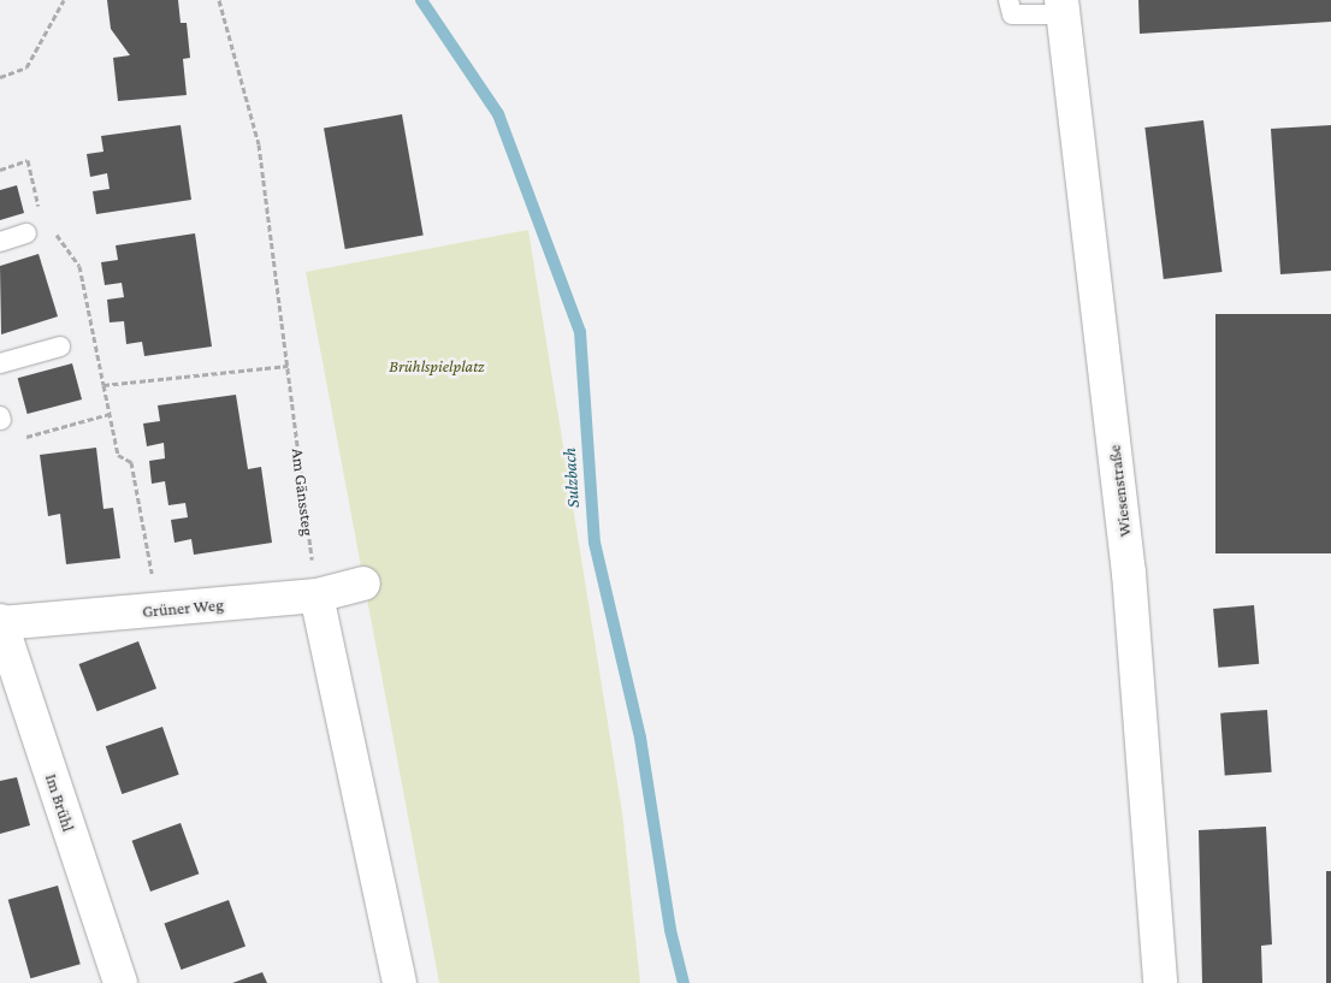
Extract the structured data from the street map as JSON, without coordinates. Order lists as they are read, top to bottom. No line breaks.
{"streets":{"street":["Wiesenstraße","Grüner Weg","Im Brühl"],"path":["Am Gänssteg"]},"crossings":[["Am Gänssteg","Grüner Weg"],["Grüner Weg","Im Brühl"]],"water":["Sulzbach"],"parks":["Brühlspielplatz"]}
